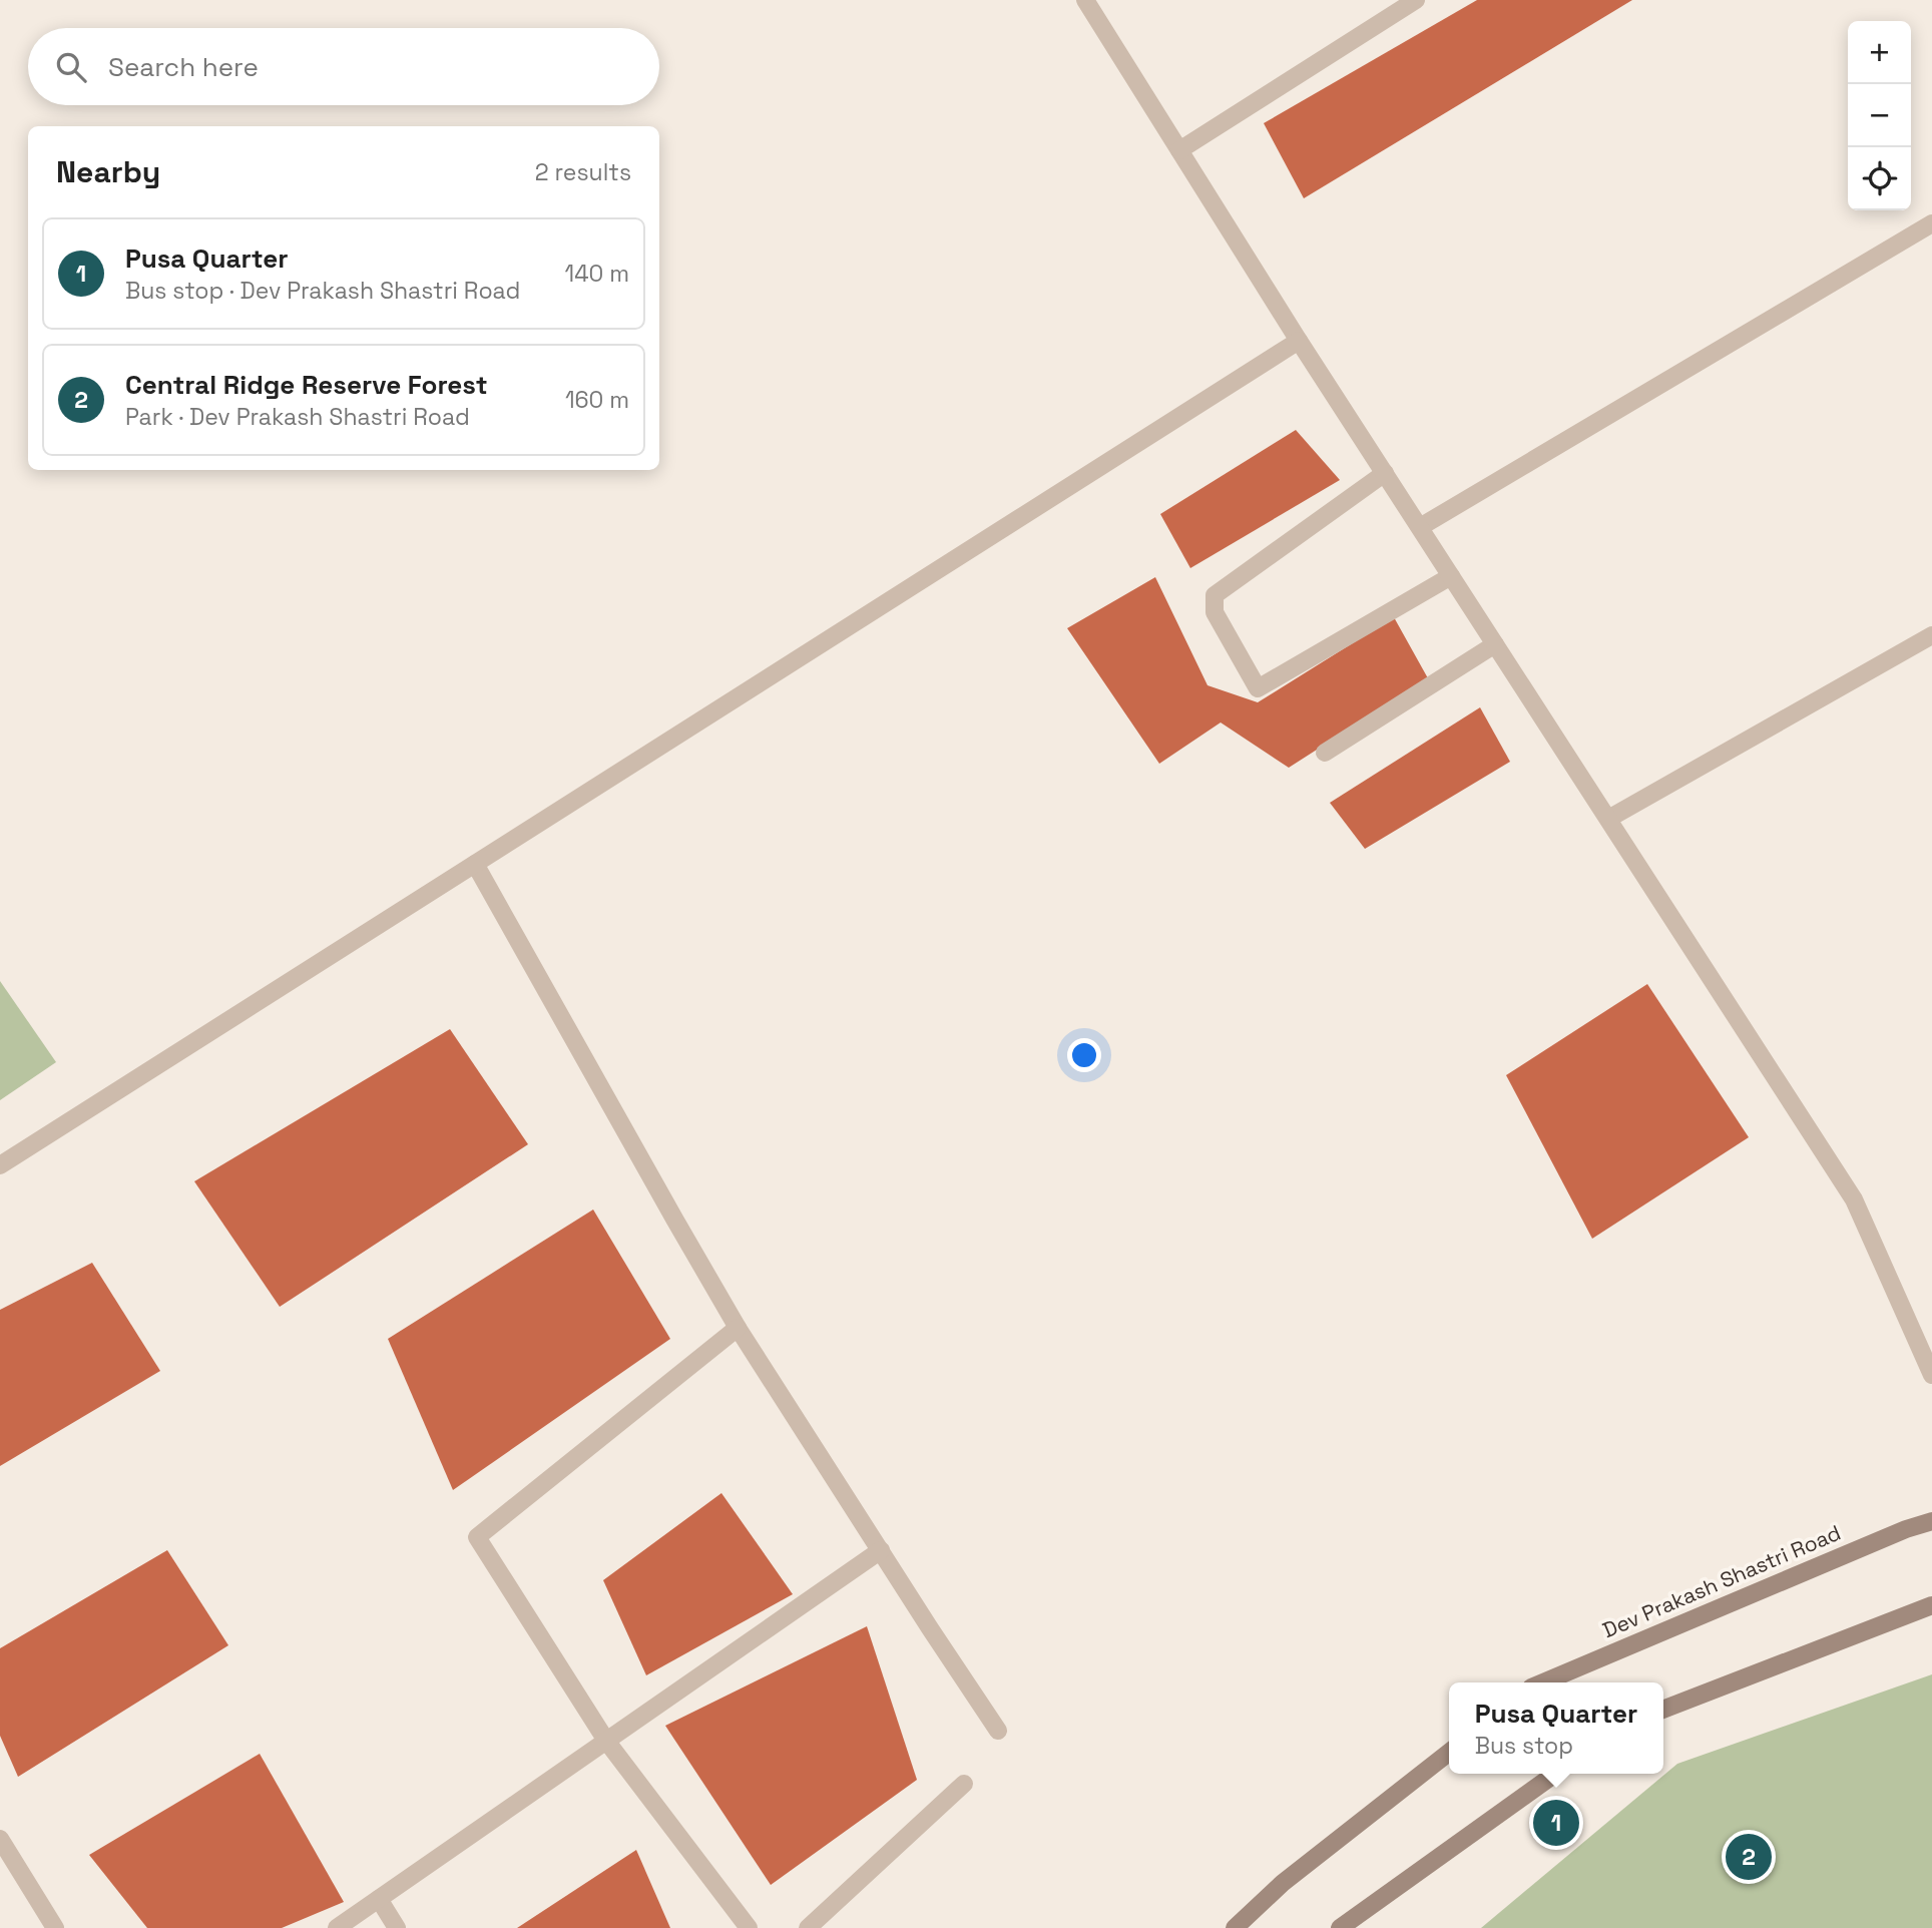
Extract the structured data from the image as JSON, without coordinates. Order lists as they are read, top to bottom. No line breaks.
{"streets":{"street":["Dev Prakash Shastri Road"]},"page":{"map_buttons":["+","−"],"search":"Search here","heading":["Nearby","2 results"],"list":[{"mark":"1","name":"Pusa Quarter","note":"Bus stop · Dev Prakash Shastri Road","value":"140 m"},{"mark":"2","name":"Central Ridge Reserve Forest","note":"Park · Dev Prakash Shastri Road","value":"160 m"}],"popup":["Pusa Quarter","Bus stop"],"pins":["1","2"]}}
